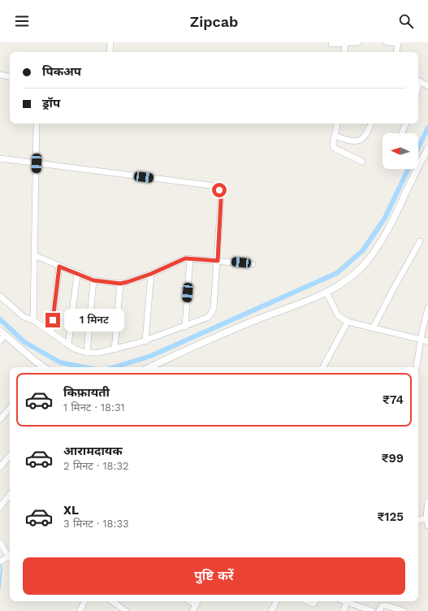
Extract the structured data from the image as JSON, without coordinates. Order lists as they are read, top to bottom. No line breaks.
{"north":"left","page":{"header":"Zipcab","banner":["पिकअप","ड्रॉप"],"bubble":"1 मिनट","list":[{"name":"किफ़ायती","note":"1 मिनट · 18:31","value":"₹74"},{"name":"आरामदायक","note":"2 मिनट · 18:32","value":"₹99"},{"name":"XL","note":"3 मिनट · 18:33","value":"₹125"}],"buttons":"पुष्टि करें"}}
